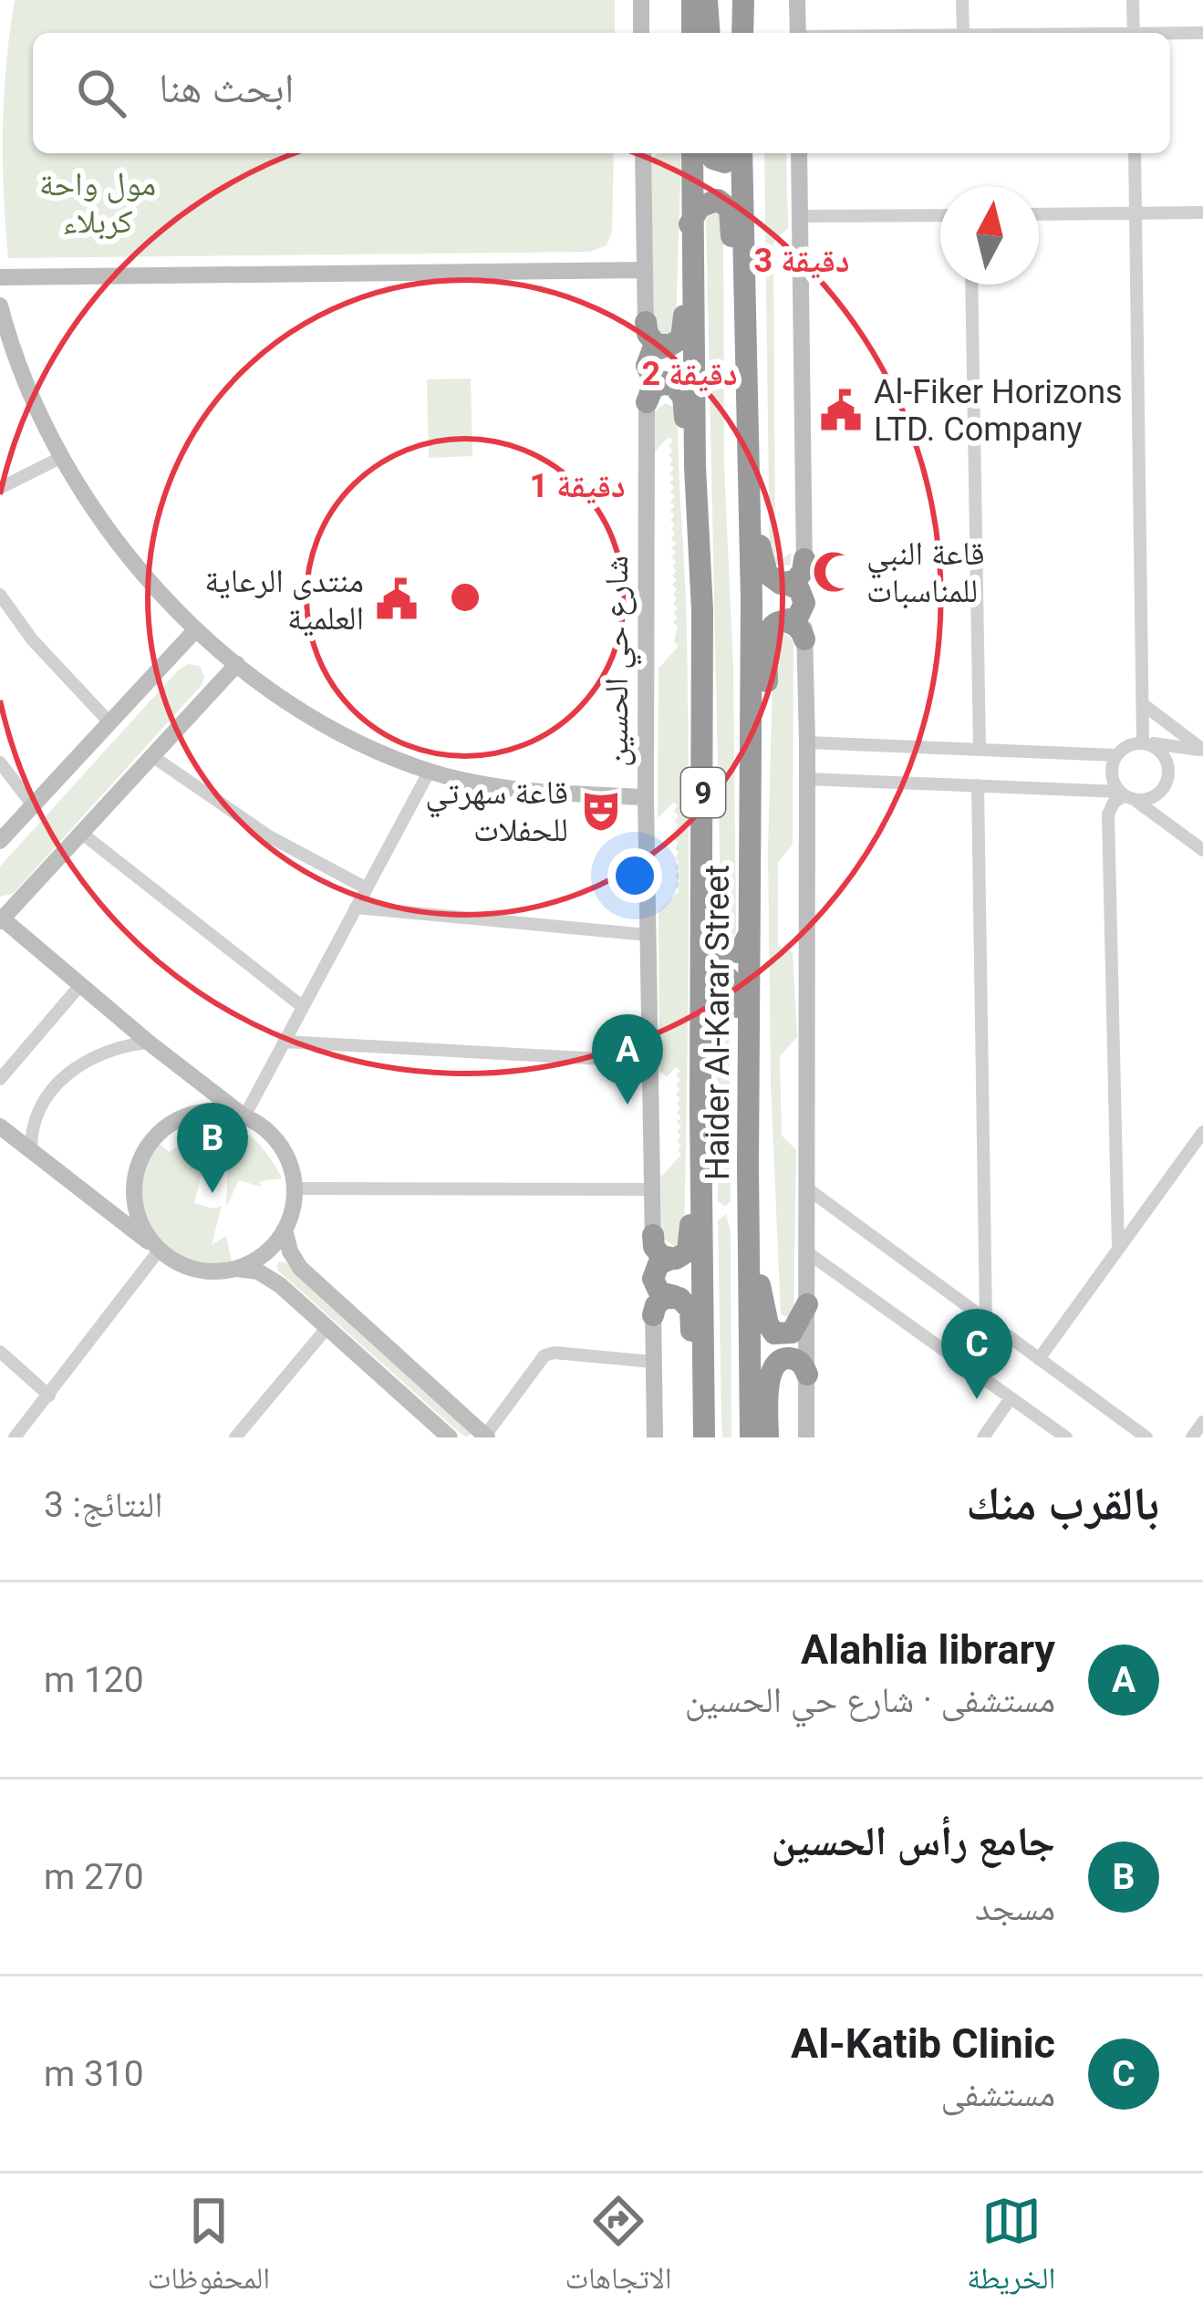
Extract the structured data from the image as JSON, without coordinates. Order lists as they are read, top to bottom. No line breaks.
{"streets":{"highway":["9","Haider Al-Karar Street"],"street":["شارع حي الحسين"]},"parks":["مول واحة كربلاء"],"places":{"public building":["Al-Fiker Horizons LTD. Company","منتدى الرعاية العلمية"],"mosque":["قاعة النبي للمناسبات"],"theatre":["قاعة سهرتي للحفلات"]},"north":"top","page":{"search":"ابحث هنا","pins":["A","B","C"],"heading":["بالقرب منك","النتائج: 3"],"list":[{"mark":"A","name":"Alahlia library","note":"مستشفى · شارع حي الحسين","value":"120 m"},{"mark":"B","name":"جامع رأس الحسين","note":"مسجد","value":"270 m"},{"mark":"C","name":"Al-Katib Clinic","note":"مستشفى","value":"310 m"}],"nav":["الخريطة","الاتجاهات","المحفوظات"]},"rings":["3 دقيقة","2 دقيقة","1 دقيقة"]}
